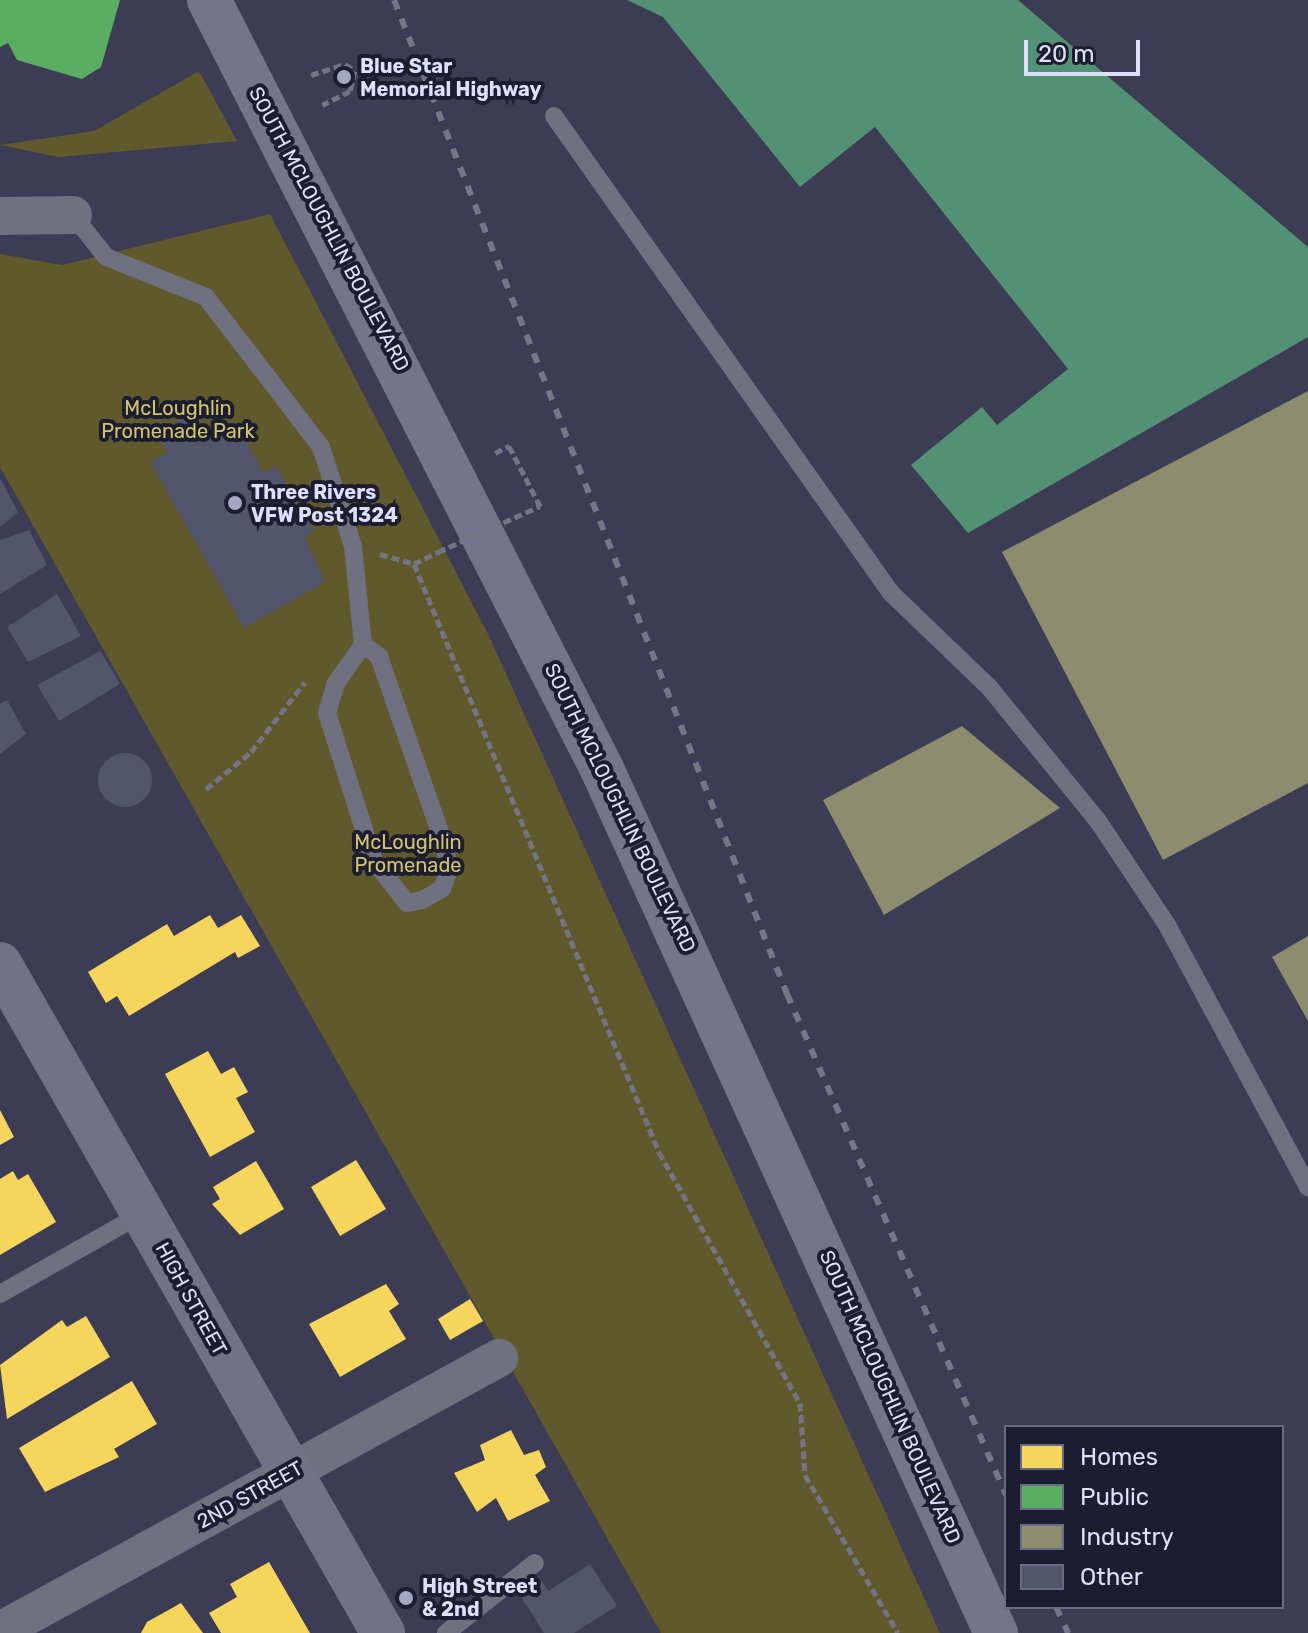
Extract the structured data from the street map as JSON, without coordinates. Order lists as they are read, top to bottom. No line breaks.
{"streets":{"highway":["SOUTH MCLOUGHLIN BOULEVARD"],"street":["HIGH STREET","2ND STREET"]},"crossings":[["HIGH STREET","2ND STREET"]],"parks":["McLoughlin Promenade Park","McLoughlin Promenade"],"places":["Blue Star Memorial Highway","Three Rivers VFW Post 1324","High Street & 2nd"],"legend":["Homes","Public","Industry","Other"],"scale_bar":"20 m"}
